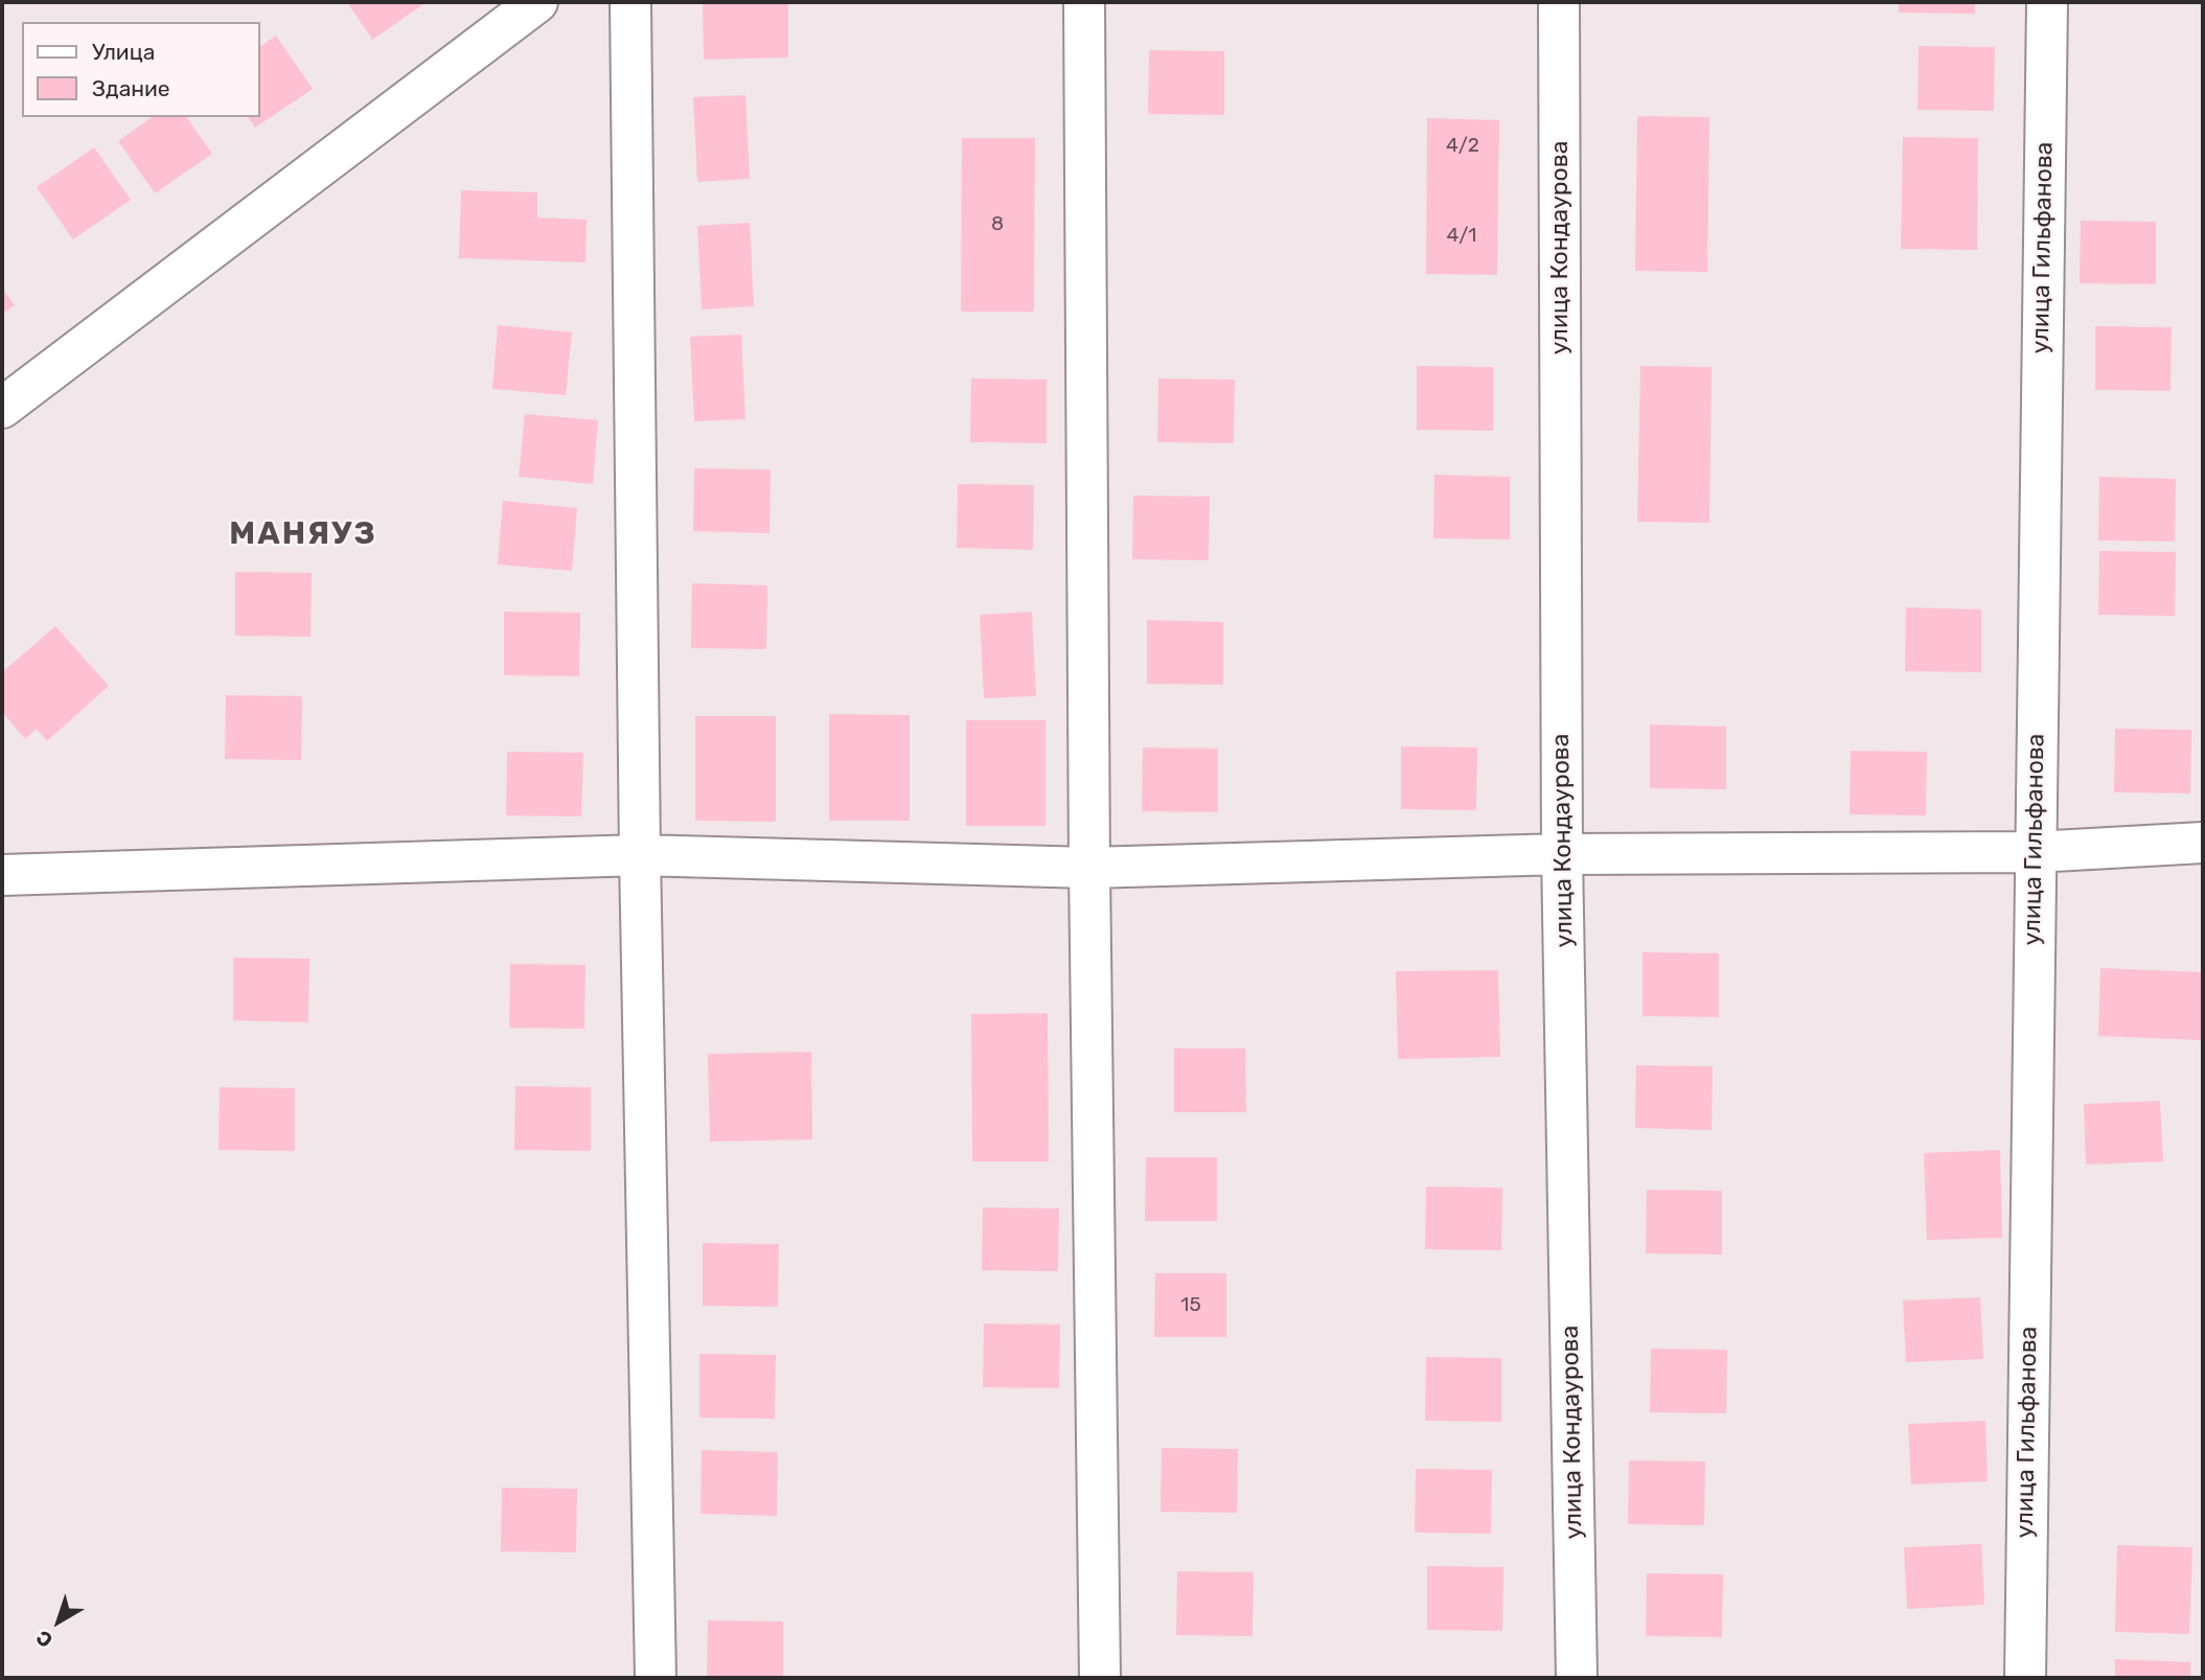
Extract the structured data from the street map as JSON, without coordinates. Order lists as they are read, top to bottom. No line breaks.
{"streets":{"street":["улица Кондаурова","улица Гильфанова"]},"districts":["МАНЯУЗ"],"house_numbers":["4/2","8","4/1","15"],"legend":["Улица","Здание"],"north":"bottom left"}
